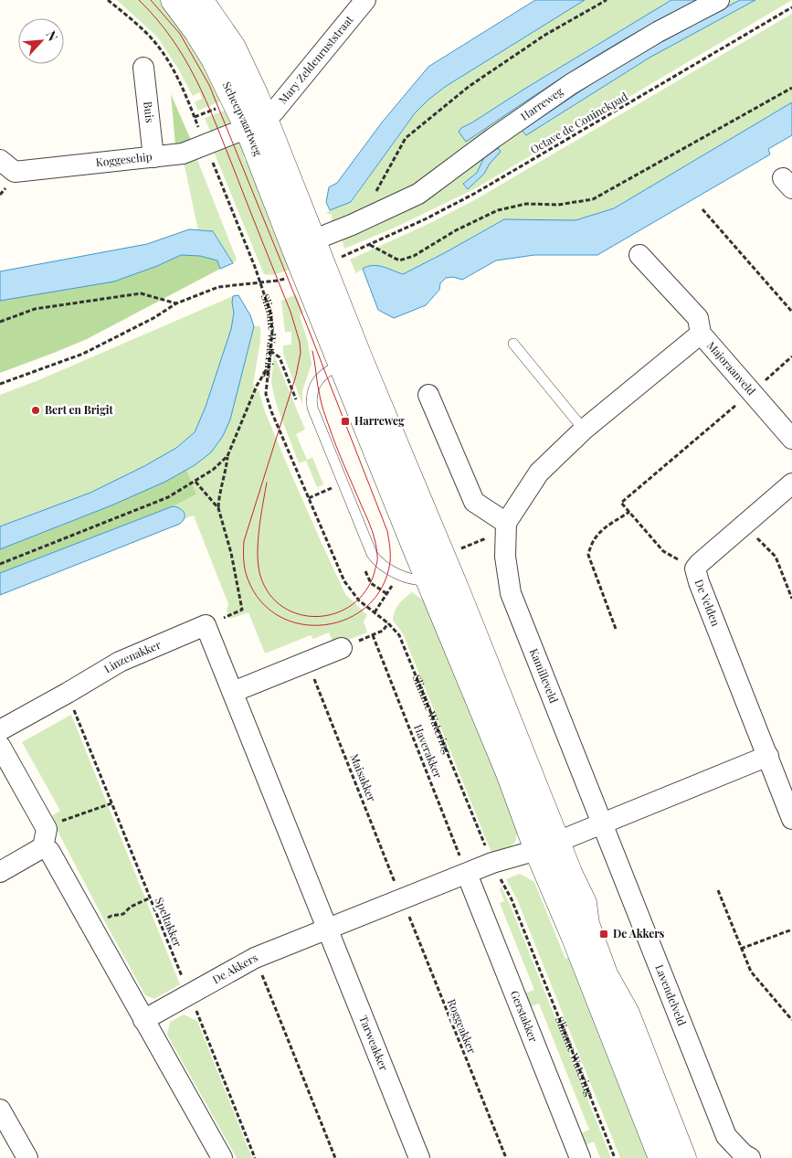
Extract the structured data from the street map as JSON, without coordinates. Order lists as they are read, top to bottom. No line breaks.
{"streets":{"street":["Mary Zeldenruststraat","Harreweg","Buis","Scheepvaartweg","Koggeschip","Majoraanveld","De Velden","Linzenakker","Kamilleveld","De Akkers","Lavendelveld","Gerstakker","Tarweakker"],"path":["Octave de Coninckpad","Slimme Watering","Haverakker","Maisakker","Speltakker","Roggeakker"]},"crossings":[["Mary Zeldenruststraat","Scheepvaartweg"],["Mary Zeldenruststraat","Koggeschip"],["Harreweg","Scheepvaartweg"],["Buis","Koggeschip"],["Scheepvaartweg","Koggeschip"],["Slimme Watering","De Akkers"],["Linzenakker","Speltakker"],["Kamilleveld","Lavendelveld"],["Haverakker","De Akkers"],["Haverakker","Gerstakker"],["Maisakker","De Akkers"],["Maisakker","Roggeakker"],["Speltakker","De Akkers"],["De Akkers","Gerstakker"],["De Akkers","Roggeakker"],["De Akkers","Tarweakker"]],"places":{"other":["Bert en Brigit"],"transit":["Harreweg","De Akkers"]},"north":"top right"}
